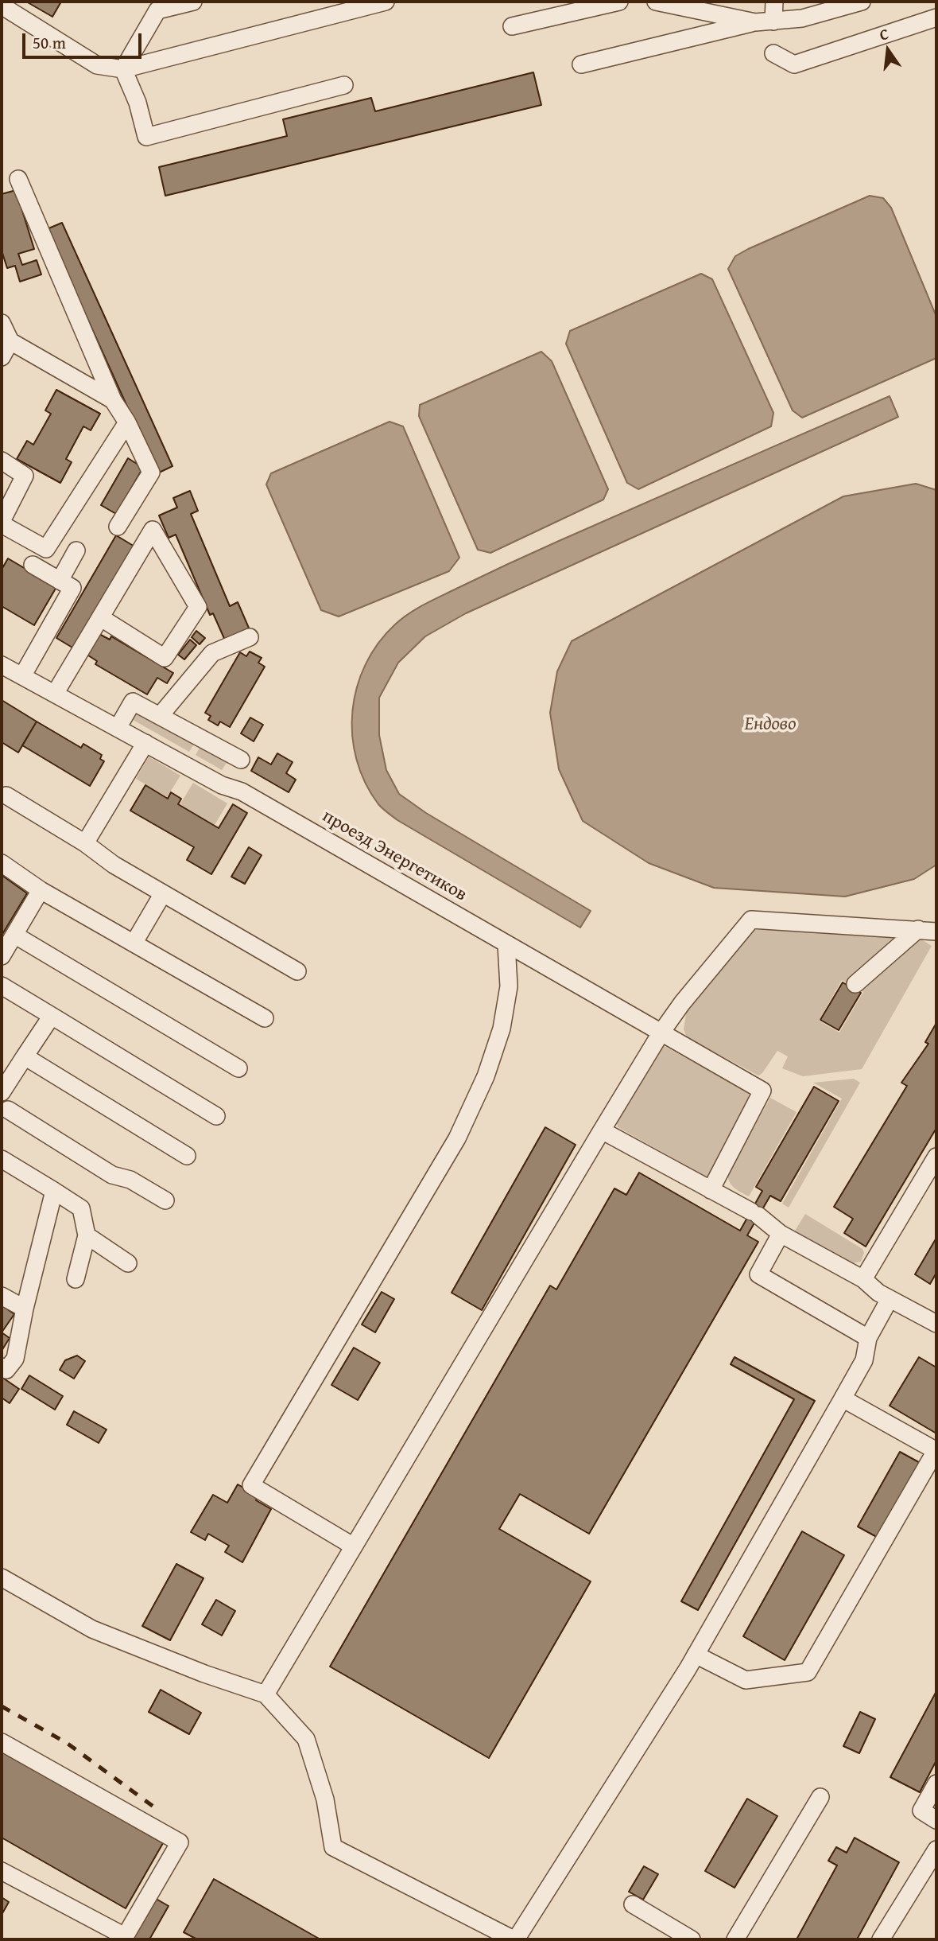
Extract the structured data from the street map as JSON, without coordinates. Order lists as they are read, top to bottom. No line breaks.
{"streets":{"street":["проезд Энергетиков"]},"water":["Ендово"],"scale_bar":"50 m","north":"top"}
